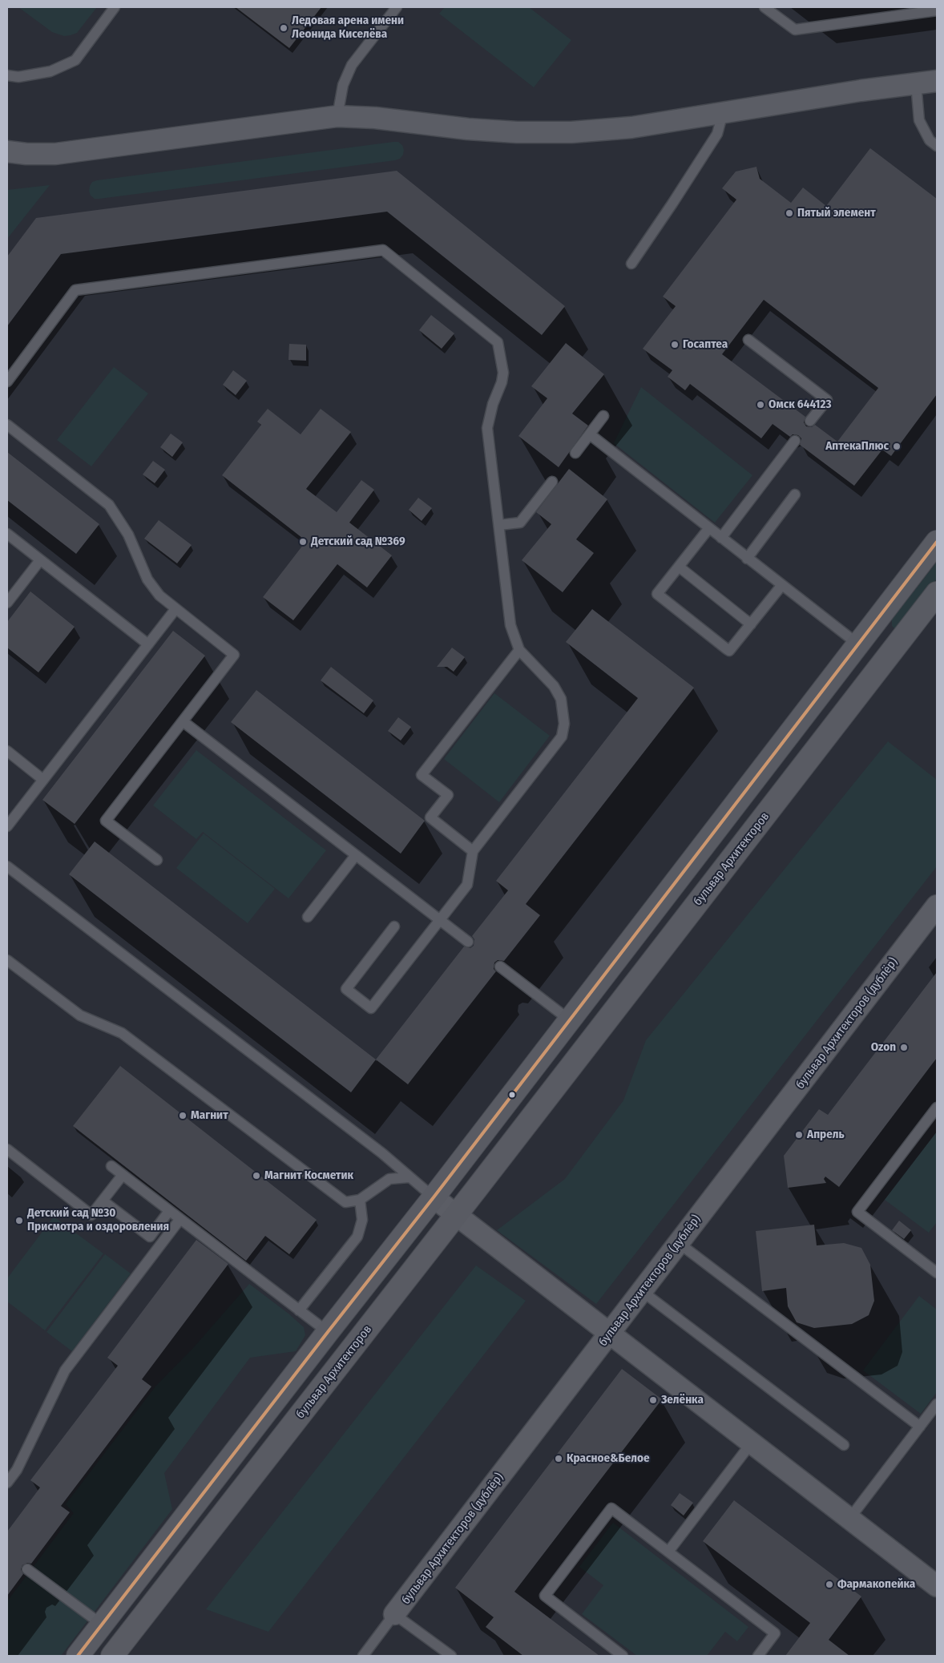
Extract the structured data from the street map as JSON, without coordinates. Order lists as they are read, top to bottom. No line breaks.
{"streets":{"main road":["бульвар Архитекторов"],"street":["бульвар Архитекторов (дублёр)"]},"places":["Ледовая арена имени Леонида Киселёва","Пятый элемент","Госаптеа","Омск 644123","АптекаПлюс","Детский сад №369","Ozon","Магнит","Апрель","Магнит Косметик","Детский сад №30 Присмотра и оздоровления","Зелёнка","Красное&Белое","Фармакопейка"]}
